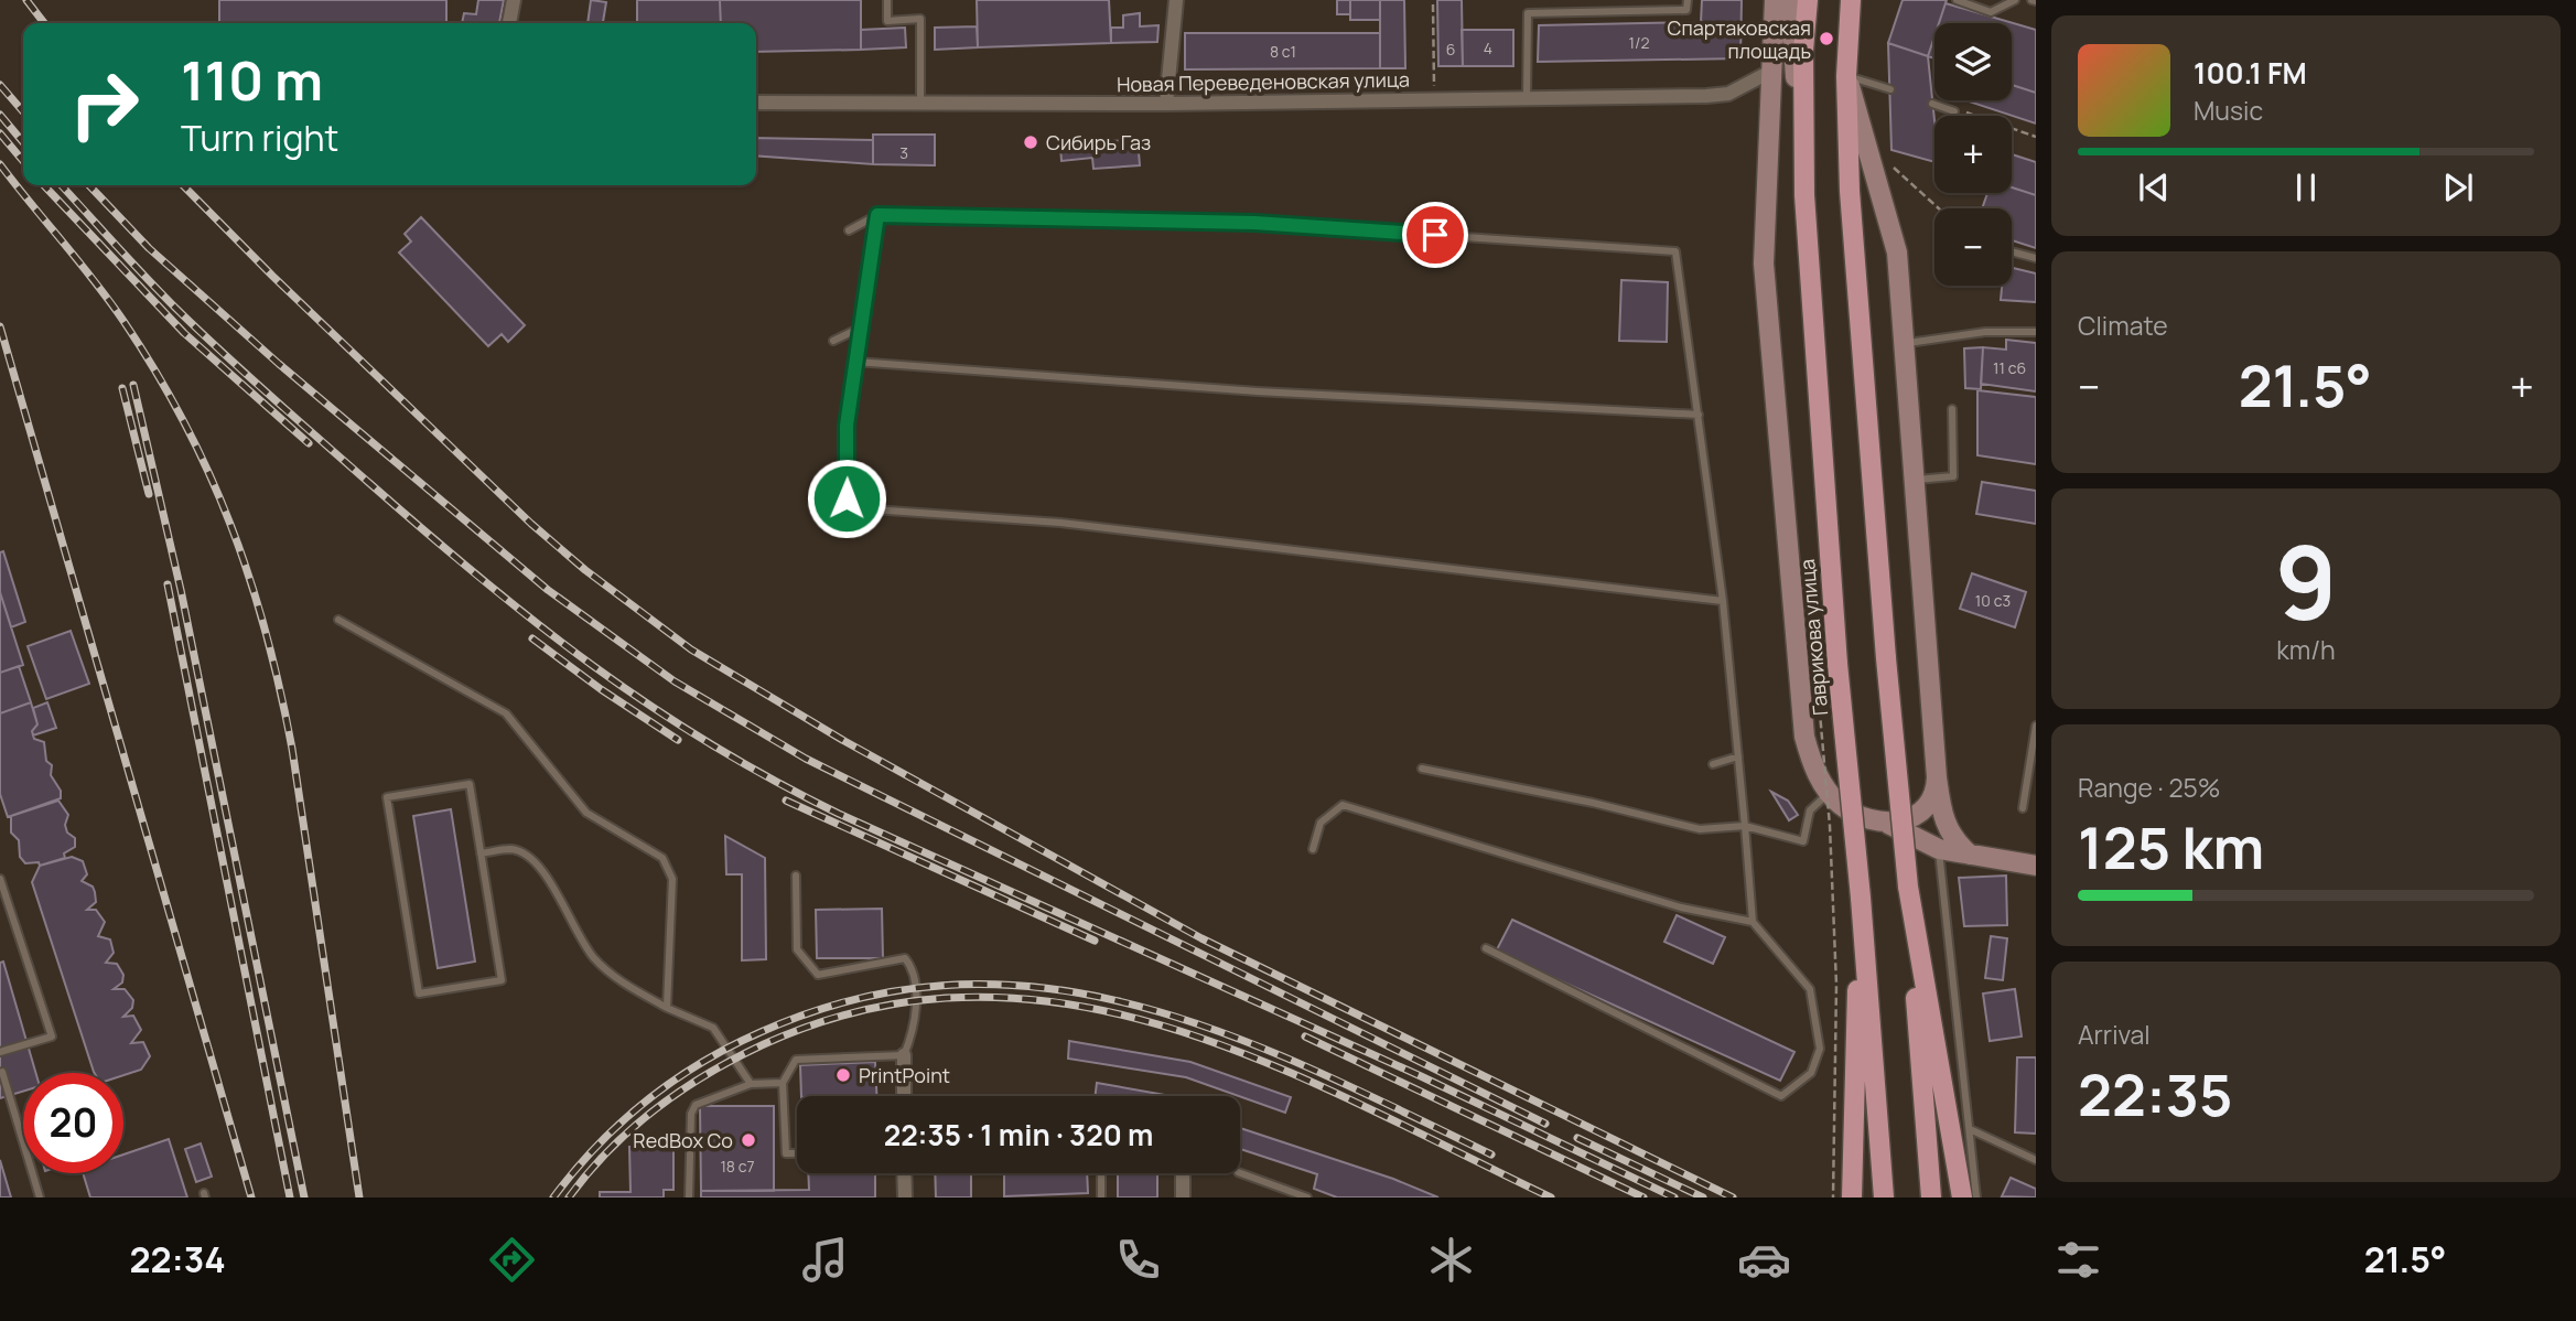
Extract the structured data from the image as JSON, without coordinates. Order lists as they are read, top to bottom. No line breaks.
{"streets":{"main road":["Гаврикова улица"],"street":["Новая Переведеновская улица"]},"places":["Спартаковская площадь","Сибирь Газ","PrintPoint","RedBox Co"],"house_numbers":["1/2","4","6","8 с1","3","11 с6","10 с3","18 с7"],"page":{"map_buttons":["+","−"],"turn":["110 m","Turn right"],"song":["100.1 FM","Music"],"tile":["Climate",["9","km/h"],["Range · 25%","125 km"],["Arrival","22:35"]],"heat":["−","21.5°","+"],"limit":"20","trip":"22:35 · 1 min · 320 m","tabs":["22:34","21.5°"]}}
